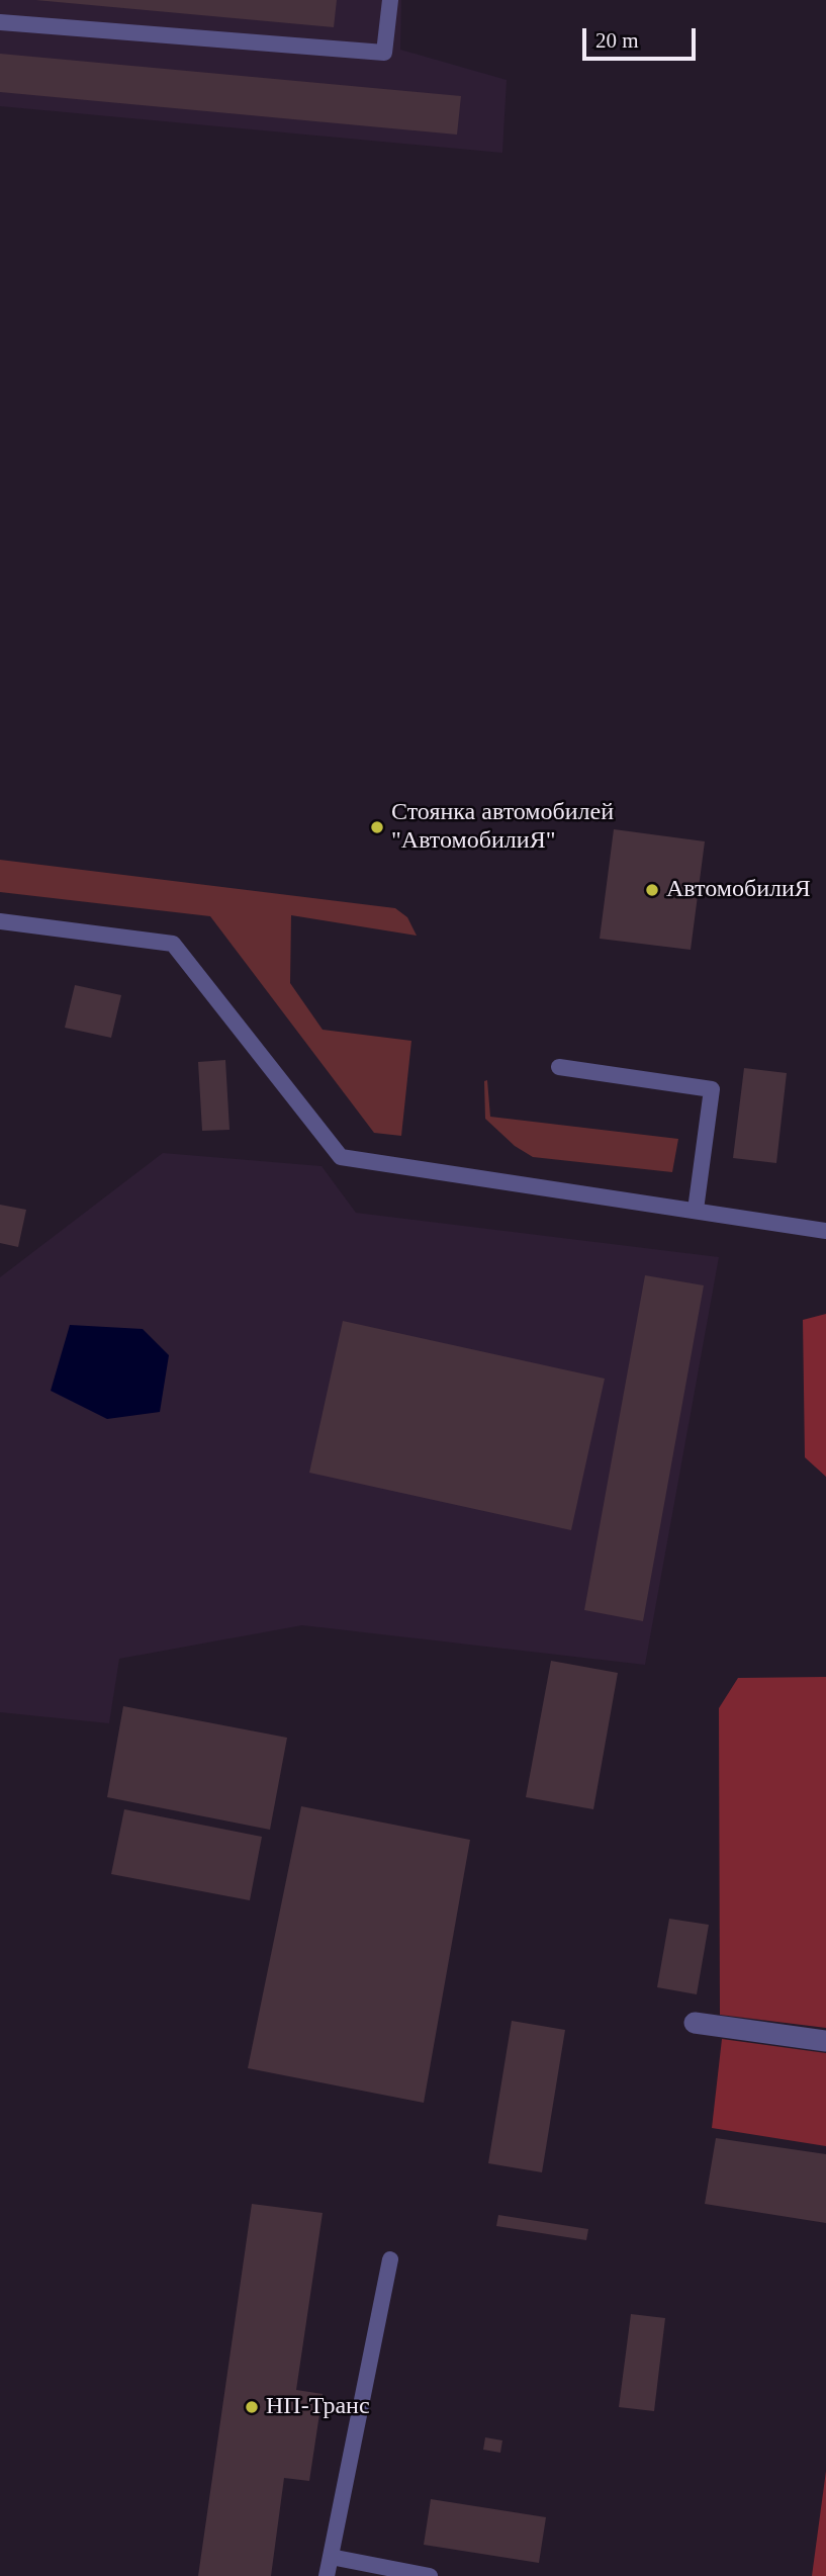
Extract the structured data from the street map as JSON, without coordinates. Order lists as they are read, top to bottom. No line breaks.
{"places":["Стоянка автомобилей \"АвтомобилиЯ\"","АвтомобилиЯ","НП-Транс"],"scale_bar":"20 m"}
